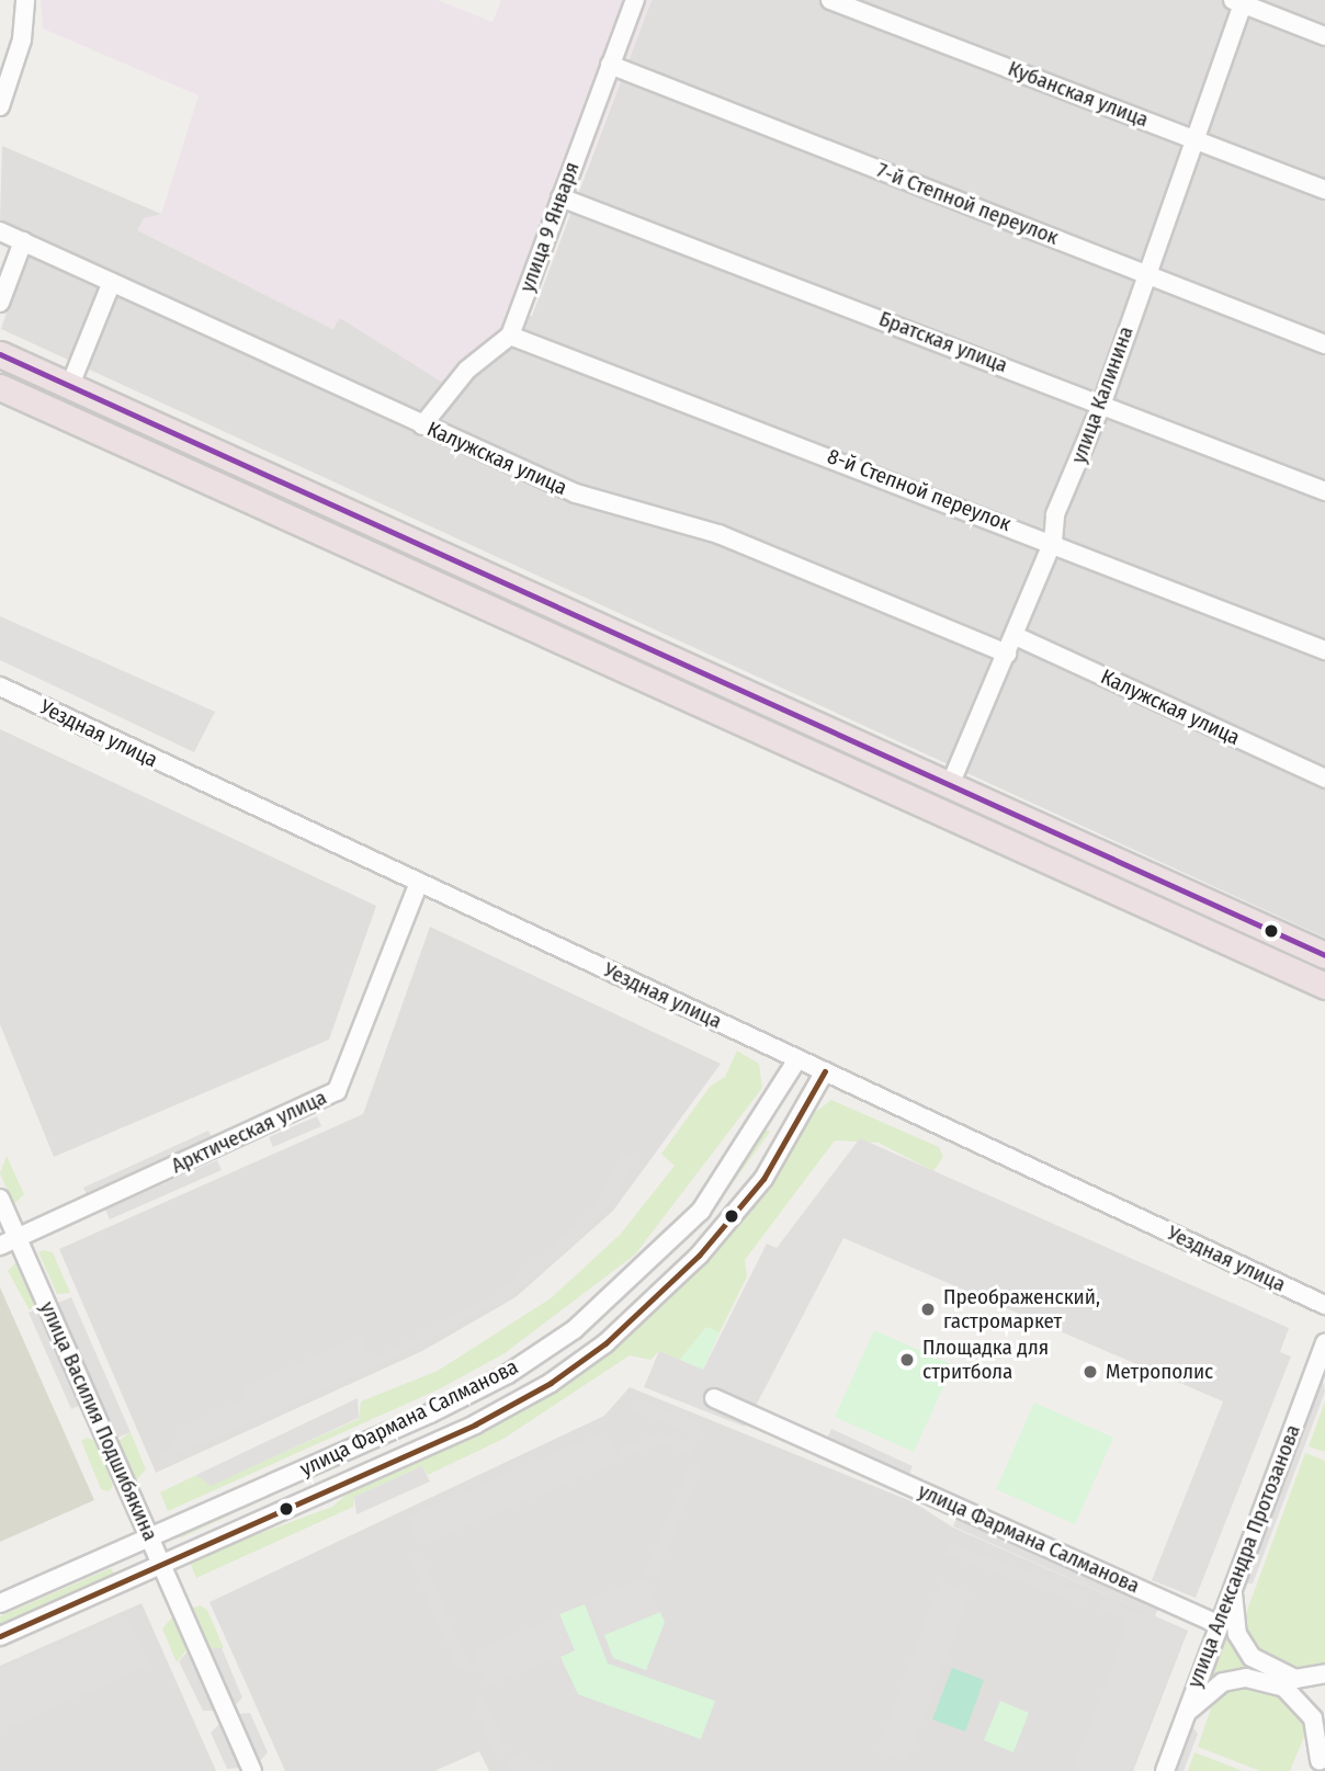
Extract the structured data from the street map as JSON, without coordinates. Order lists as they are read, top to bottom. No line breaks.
{"streets":{"street":["Кубанская улица","7-й Степной переулок","улица 9 Января","Братская улица","улица Калинина","Калужская улица","8-й Степной переулок","Уездная улица","Арктическая улица","улица Фармана Салманова","улица Василия Подшибякина","улица Александра Протозанова"]},"crossings":[["Кубанская улица","улица Калинина"],["7-й Степной переулок","улица 9 Января"],["7-й Степной переулок","улица Калинина"],["улица 9 Января","Братская улица"],["улица 9 Января","8-й Степной переулок"],["Братская улица","улица Калинина"],["улица Калинина","Калужская улица"],["улица Калинина","8-й Степной переулок"],["Уездная улица","Арктическая улица"],["Уездная улица","улица Фармана Салманова"],["Арктическая улица","улица Василия Подшибякина"],["улица Фармана Салманова","улица Василия Подшибякина"],["улица Фармана Салманова","улица Александра Протозанова"]],"places":["Преображенский, гастромаркет","Площадка для стритбола","Метрополис"]}
